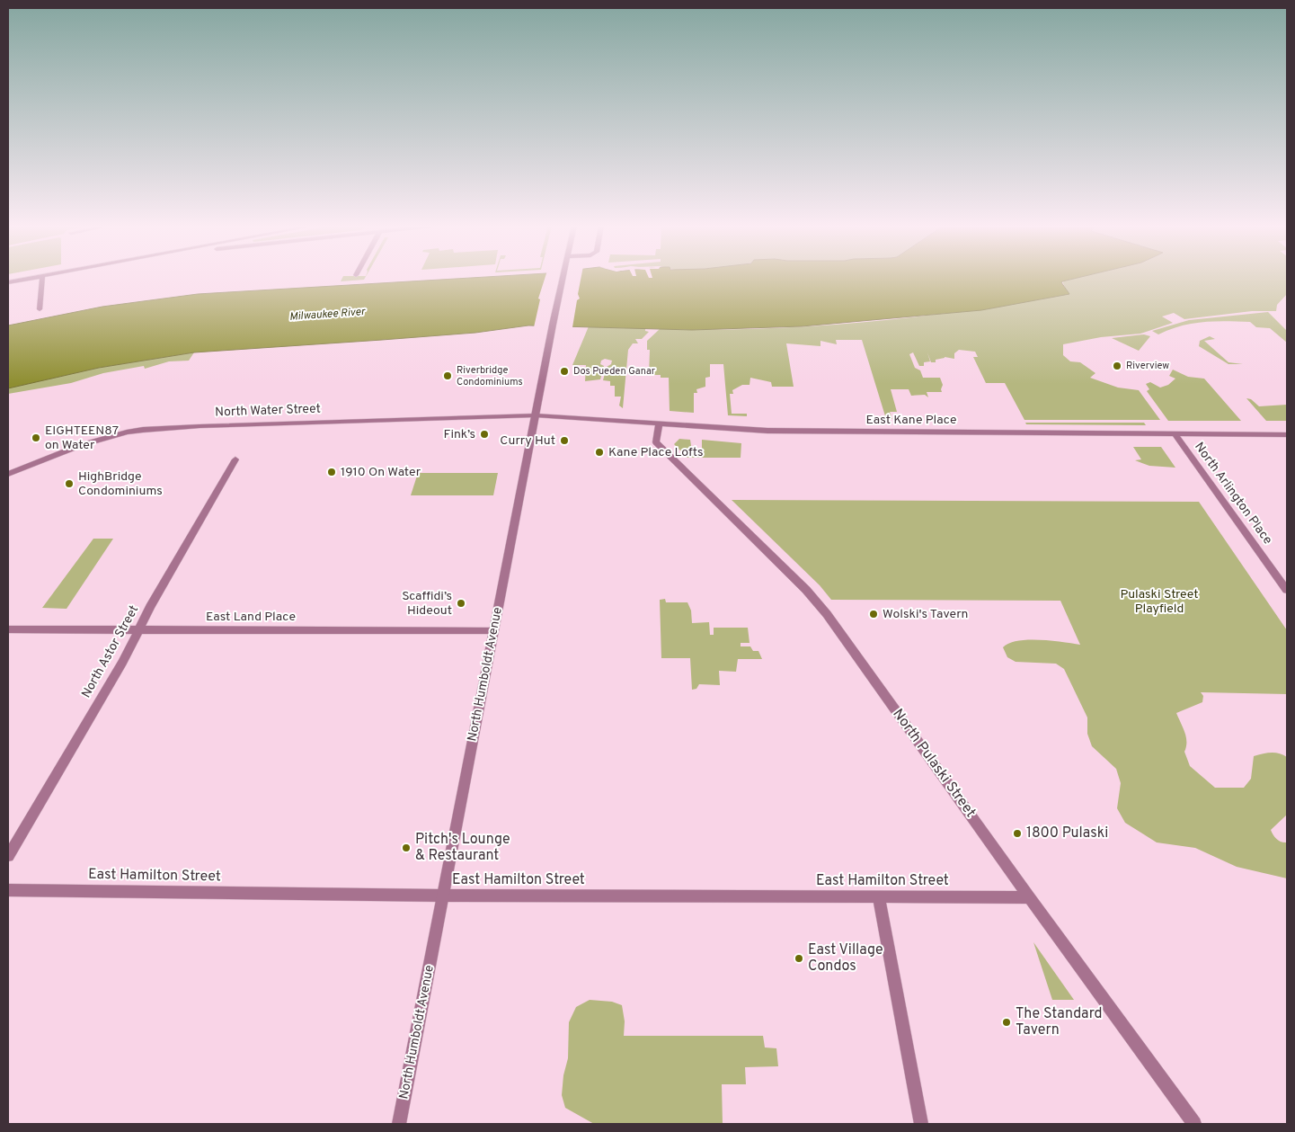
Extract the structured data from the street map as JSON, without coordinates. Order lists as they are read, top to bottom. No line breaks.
{"streets":{"street":["North Water Street","East Kane Place","North Arlington Place","East Land Place","North Astor Street","North Humboldt Avenue","North Pulaski Street","East Hamilton Street"]},"crossings":[["North Water Street","East Kane Place"],["North Water Street","North Humboldt Avenue"],["East Kane Place","North Arlington Place"],["East Kane Place","North Humboldt Avenue"],["East Kane Place","North Pulaski Street"],["East Land Place","North Astor Street"],["East Land Place","North Humboldt Avenue"],["North Humboldt Avenue","East Hamilton Street"],["North Pulaski Street","East Hamilton Street"]],"water":["Milwaukee River"],"parks":["Pulaski Street Playfield"],"places":["Riverview","Dos Pueden Ganar","Riverbridge Condominiums","Fink’s","EIGHTEEN87 on Water","Curry Hut","Kane Place Lofts","1910 On Water","HighBridge Condominiums","Scaffidi’s Hideout","Wolski's Tavern","1800 Pulaski","Pitch's Lounge & Restaurant","East Village Condos","The Standard Tavern"]}
